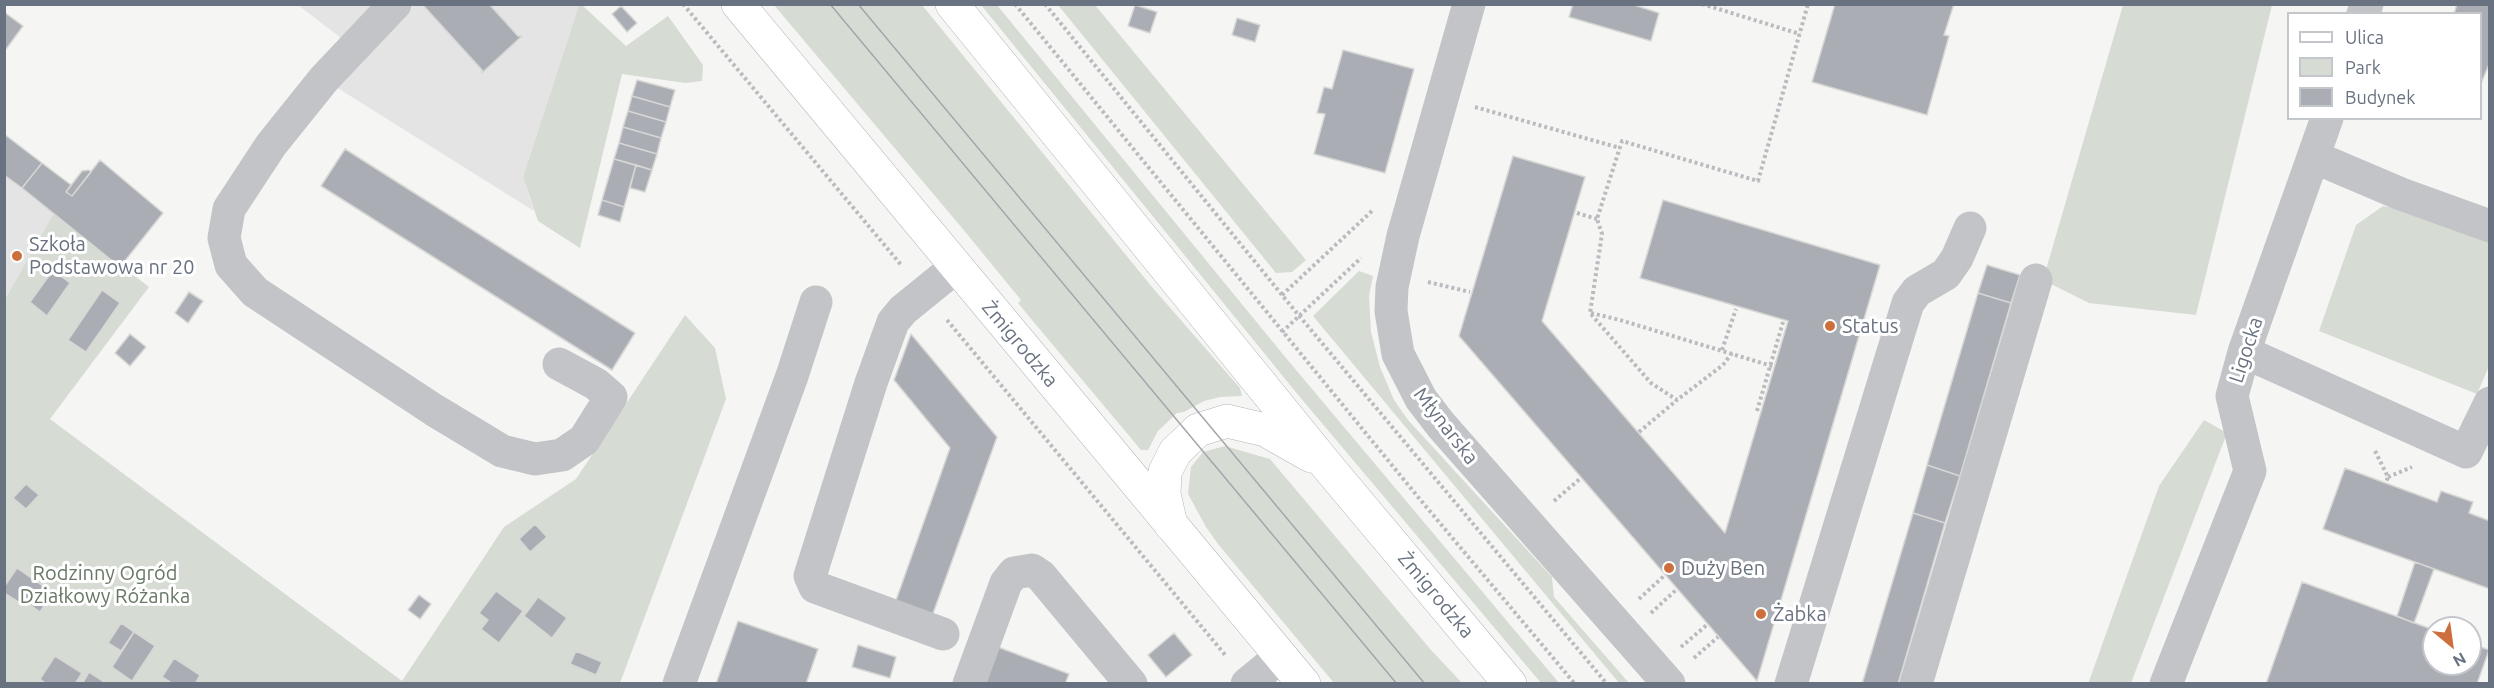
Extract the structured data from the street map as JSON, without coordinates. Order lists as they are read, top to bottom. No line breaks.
{"streets":{"main road":["Żmigrodzka"],"street":["Ligocka","Młynarska"]},"parks":["Rodzinny Ogród Działkowy Różanka"],"places":["Szkoła Podstawowa nr 20","Status","Duży Ben","Żabka"],"legend":["Ulica","Park","Budynek"],"north":"bottom right"}
